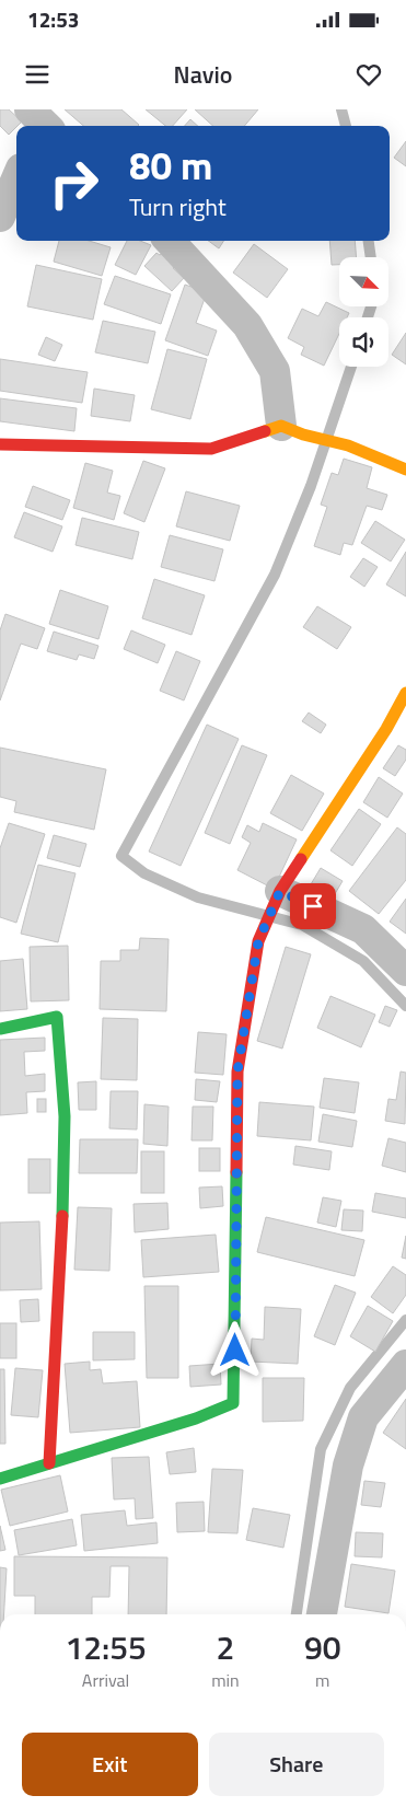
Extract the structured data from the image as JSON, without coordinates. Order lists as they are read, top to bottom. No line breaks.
{"north":"bottom right","page":{"status":"12:53","header":"Navio","turn":["80 m","Turn right"],"eta":["12:55","Arrival","2","min","90","m"],"buttons":["Exit","Share"]}}
